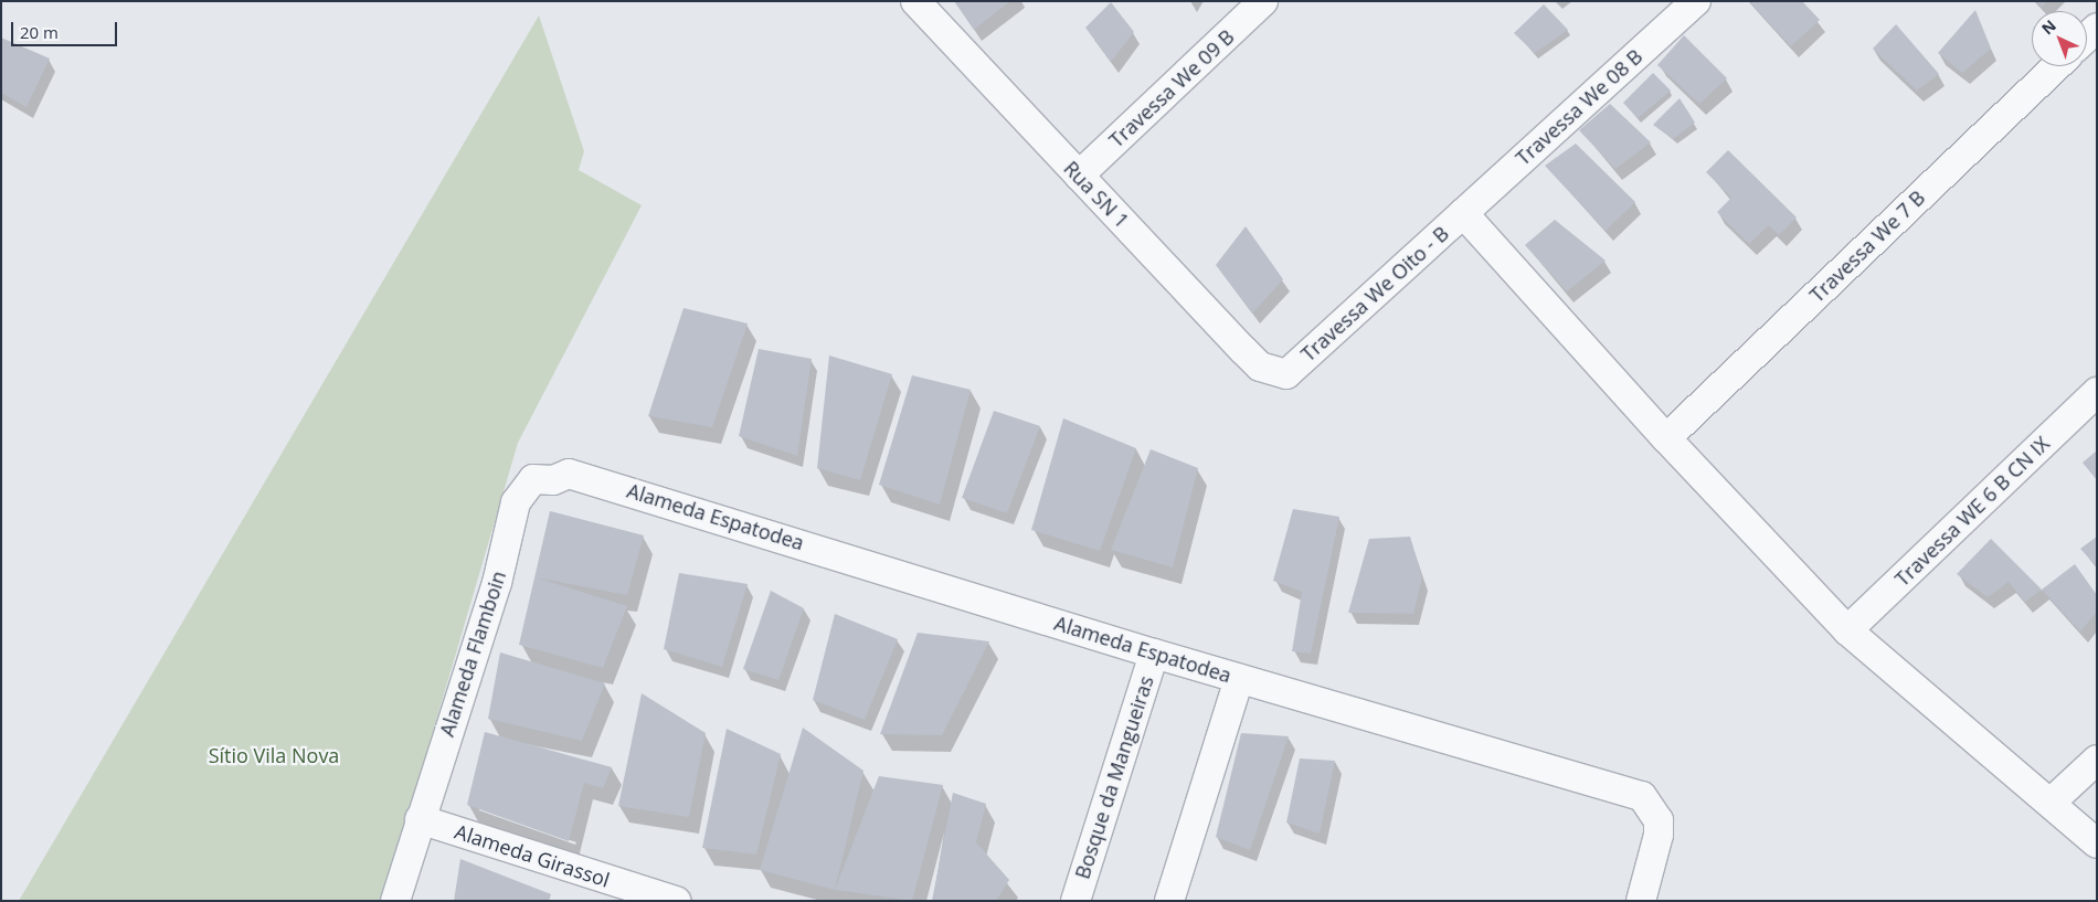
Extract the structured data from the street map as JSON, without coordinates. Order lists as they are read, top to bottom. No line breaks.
{"streets":{"street":["Travessa We 09 B","Travessa We 08 B","Rua SN 1","Travessa We 7 B","Travessa We Oito - B","Travessa WE 6 B CN IX","Alameda Espatodea","Alameda Flamboin","Bosque da Mangueiras","Alameda Girassol"]},"crossings":[["Travessa We 09 B","Rua SN 1"],["Travessa We 08 B","Travessa We Oito - B"],["Rua SN 1","Travessa We Oito - B"],["Alameda Espatodea","Alameda Flamboin"],["Alameda Espatodea","Bosque da Mangueiras"],["Alameda Flamboin","Alameda Girassol"]],"parks":["Sítio Vila Nova"],"scale_bar":"20 m","north":"top left"}
